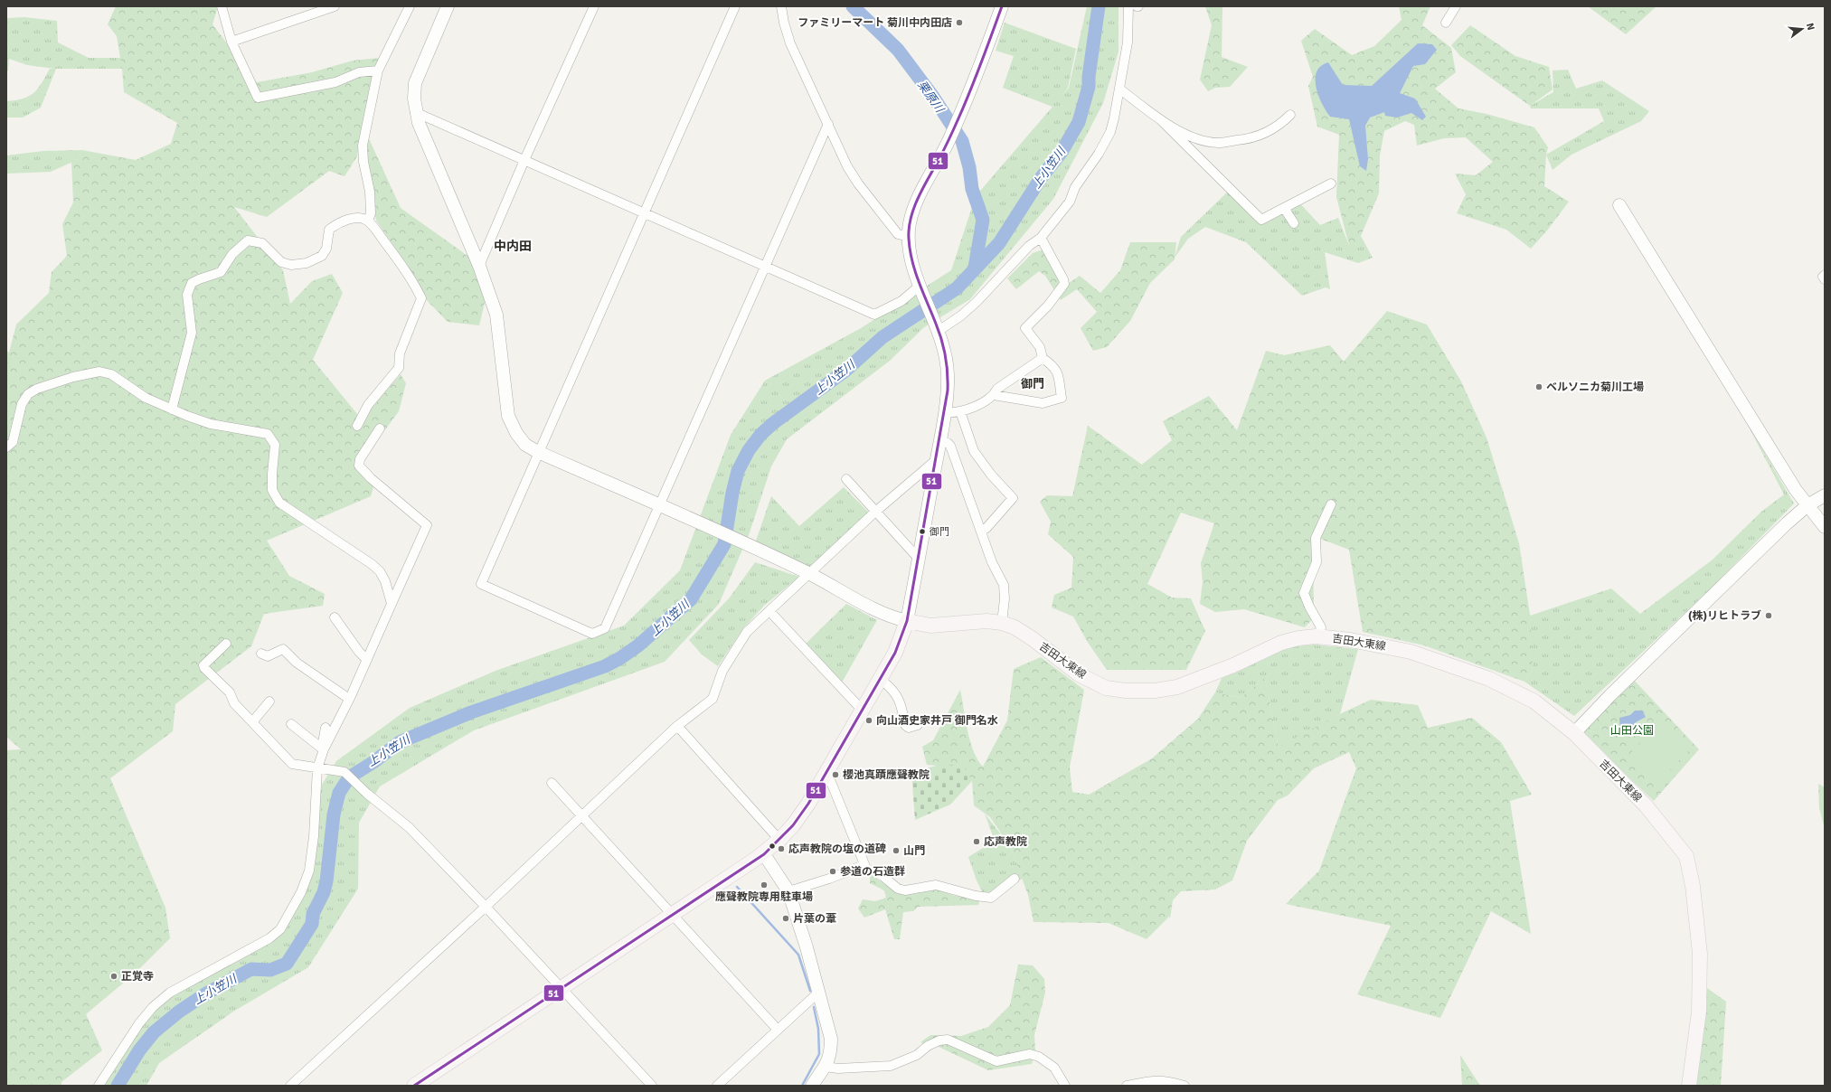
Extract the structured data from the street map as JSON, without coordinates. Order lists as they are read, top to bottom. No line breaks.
{"streets":{"main road":["吉田大東線"]},"districts":["中内田","御門"],"water":["栗原川","上小笠川"],"parks":["山田公園"],"places":["ファミリーマート 菊川中内田店","ベルソニカ菊川工場","御門","(株)リヒトラブ","向山酒史家井戸 御門名水","櫻池真蹟應聲教院","応声教院","応声教院の塩の道碑","山門","参道の石造群","應聲教院専用駐車場","片葉の葦","正覚寺"],"lines":["transit line 51"],"north":"right"}
